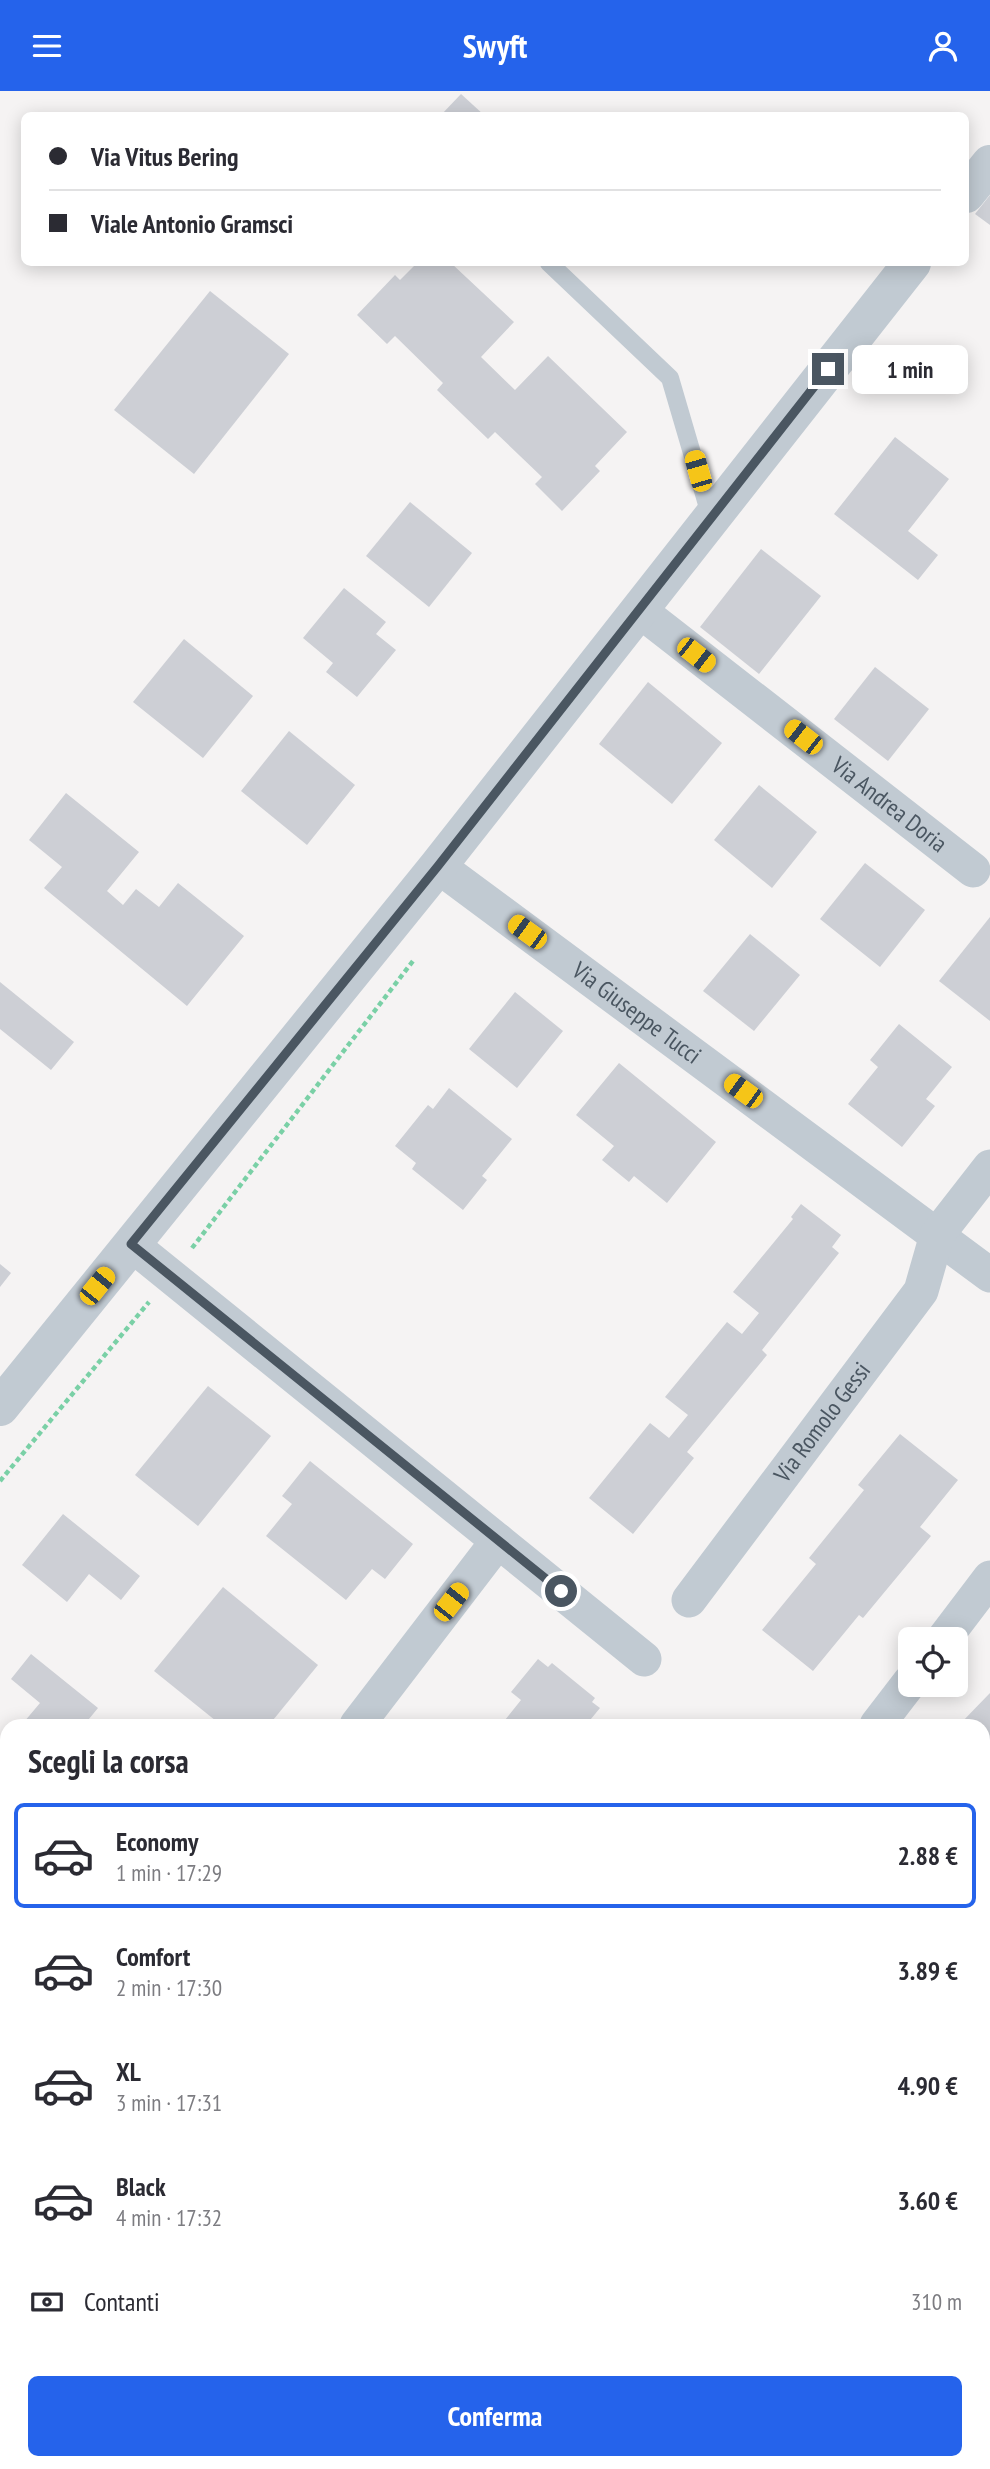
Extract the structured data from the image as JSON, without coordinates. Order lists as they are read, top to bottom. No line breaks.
{"streets":{"street":["Via Andrea Doria","Via Giuseppe Tucci","Via Romolo Gessi"]},"crossings":[["Via Giuseppe Tucci","Via Romolo Gessi"]],"page":{"header":"Swyft","banner":["Via Vitus Bering","Viale Antonio Gramsci"],"bubble":"1 min","heading":"Scegli la corsa","list":[{"name":"Economy","note":"1 min · 17:29","value":"2.88 €"},{"name":"Comfort","note":"2 min · 17:30","value":"3.89 €"},{"name":"XL","note":"3 min · 17:31","value":"4.90 €"},{"name":"Black","note":"4 min · 17:32","value":"3.60 €"}],"pay":["Contanti","310 m"],"buttons":"Conferma"}}
